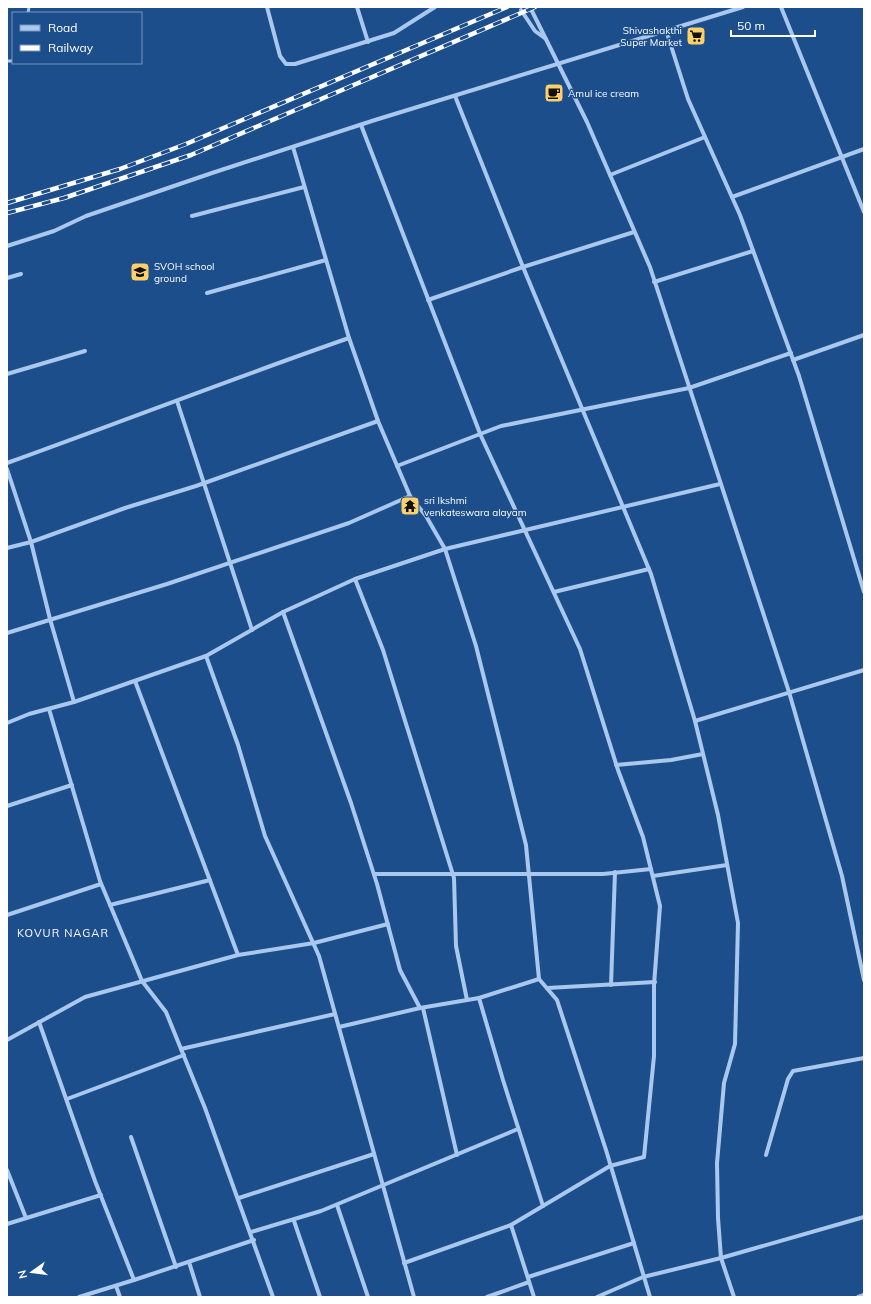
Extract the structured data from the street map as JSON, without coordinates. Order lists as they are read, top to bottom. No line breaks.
{"districts":["KOVUR NAGAR"],"places":{"supermarket":["Shivashakthi Super Market"],"cafe":["Amul ice cream"],"school or university":["SVOH school ground"],"temple":["sri lkshmi venkateswara alayam"]},"legend":["Road","Railway"],"scale_bar":"50 m","north":"left"}
